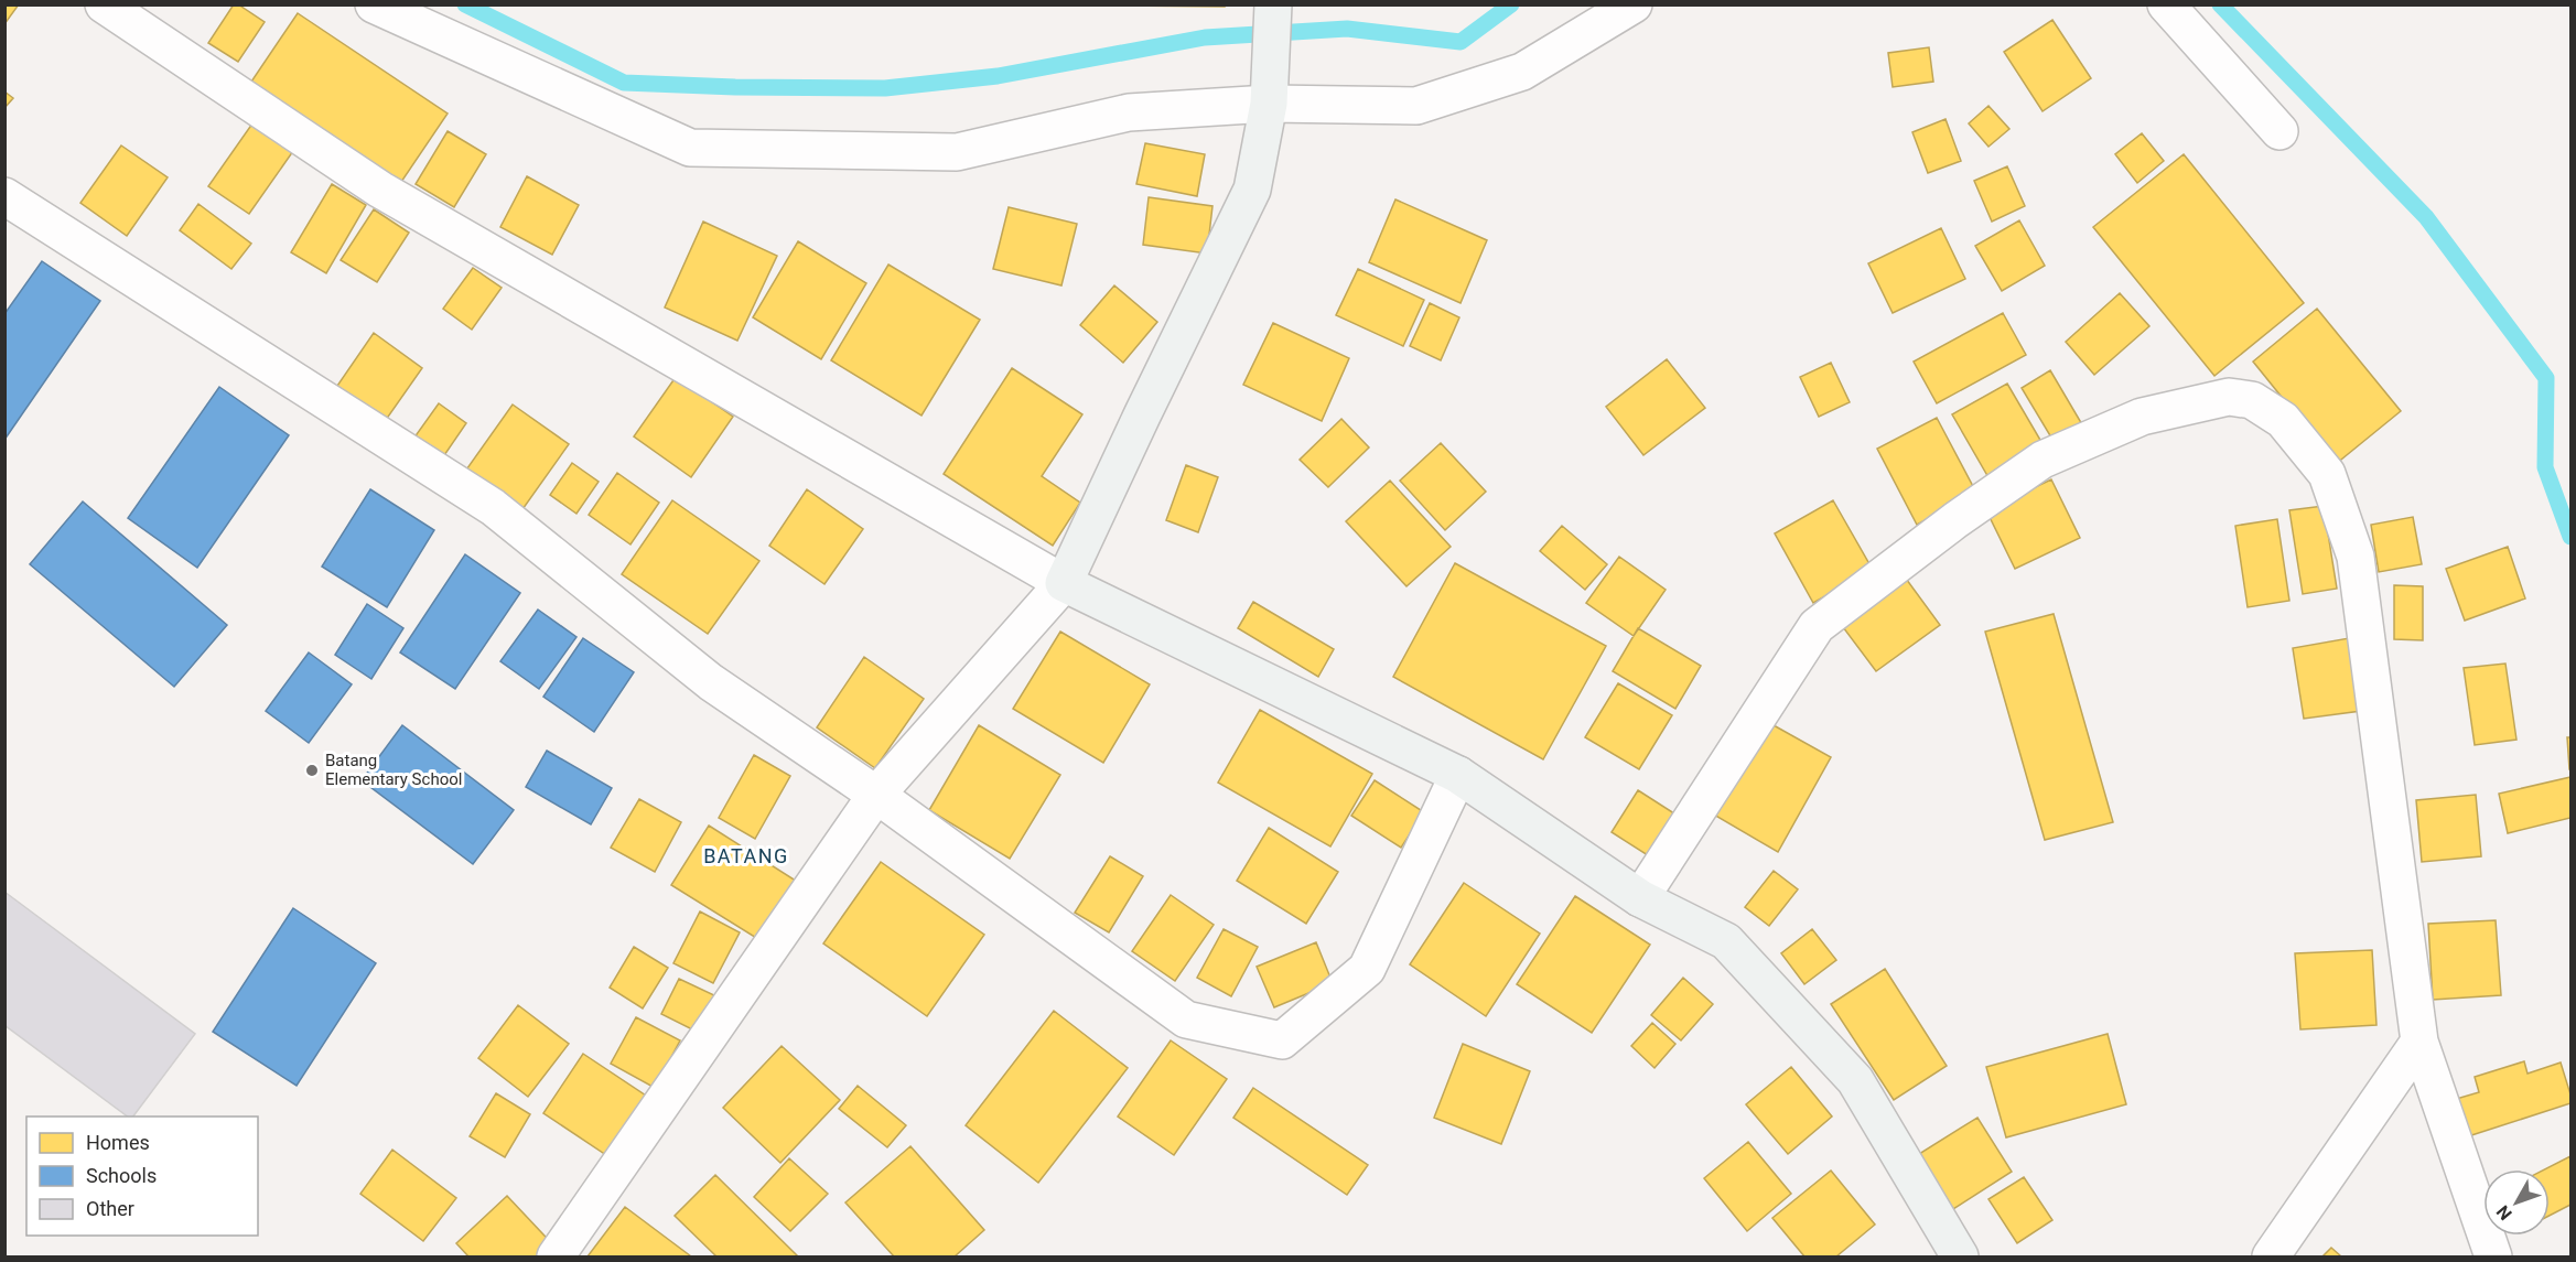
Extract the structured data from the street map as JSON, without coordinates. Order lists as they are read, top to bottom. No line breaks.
{"districts":["BATANG"],"places":["Batang Elementary School"],"legend":["Homes","Schools","Other"],"north":"bottom left"}
